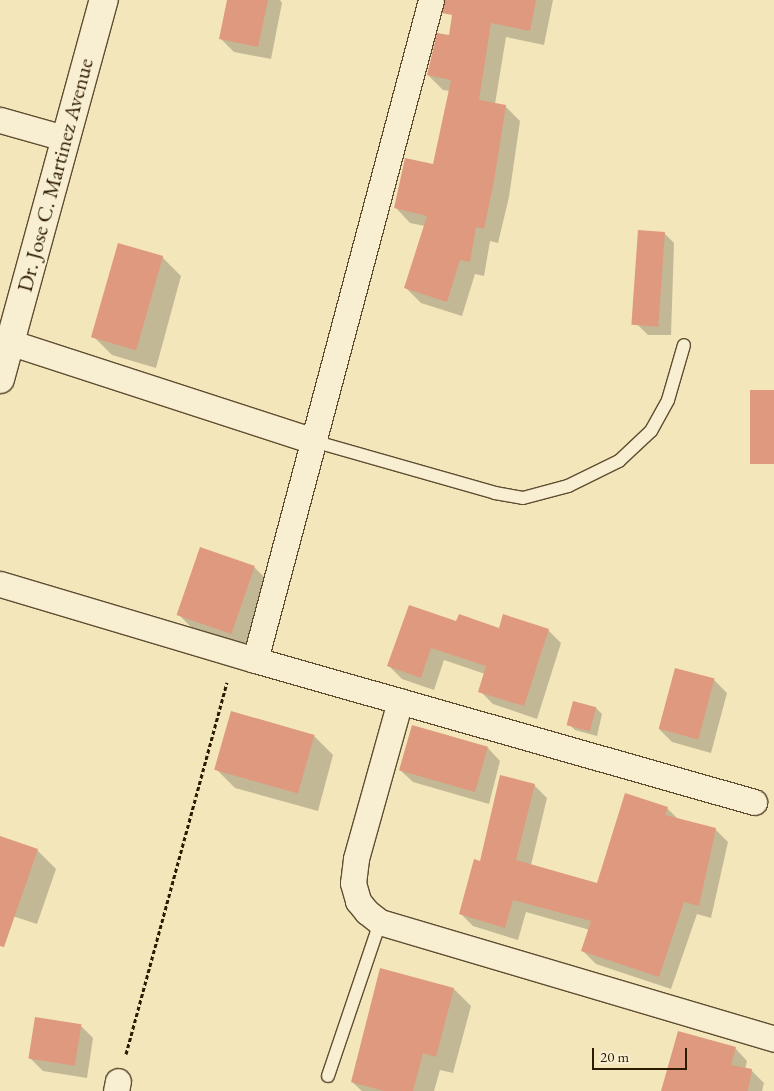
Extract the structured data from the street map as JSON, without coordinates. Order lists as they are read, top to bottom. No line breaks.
{"streets":{"street":["Dr. Jose C. Martinez Avenue"]},"scale_bar":"20 m"}
